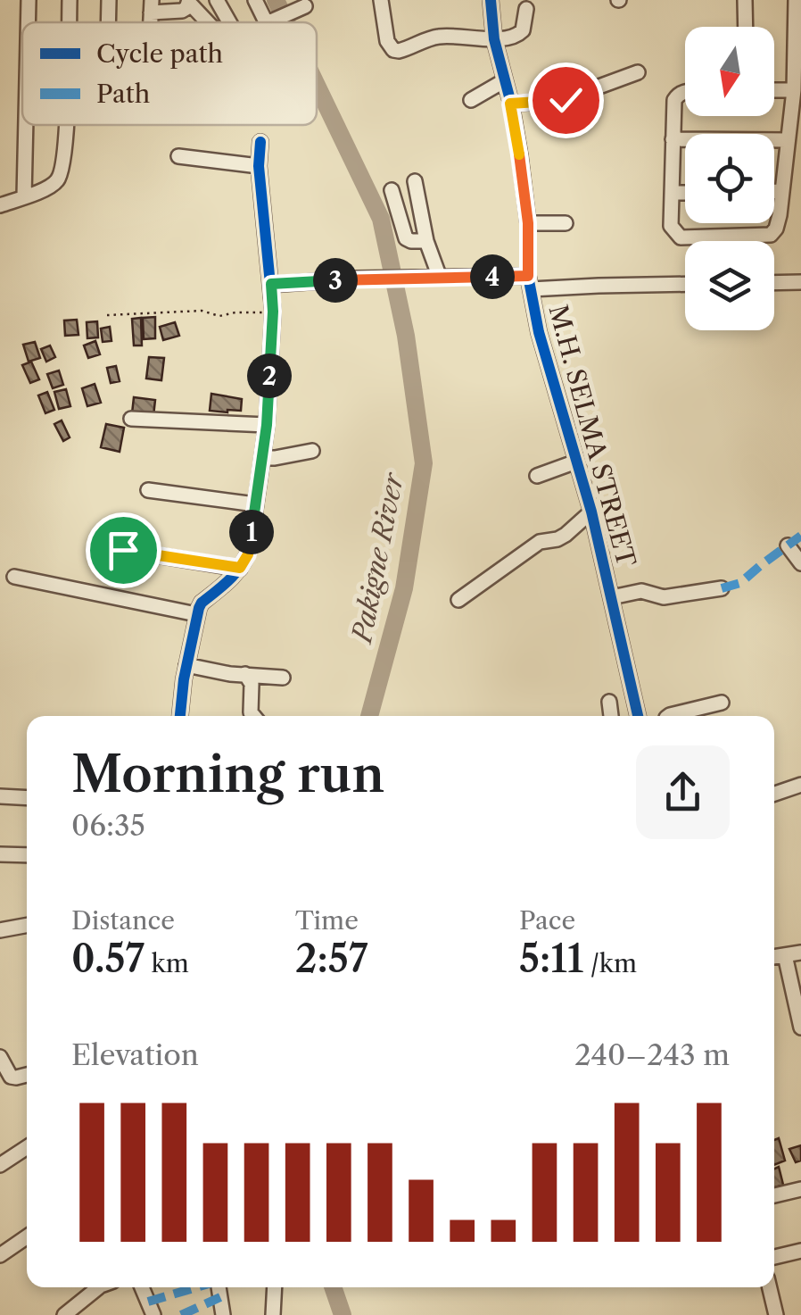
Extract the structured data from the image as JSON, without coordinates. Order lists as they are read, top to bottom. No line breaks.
{"streets":{"street":["M.H. SELMA STREET"]},"water":["Pakigne River"],"legend":["Cycle path","Path"],"north":"bottom","page":{"pins":["4","3","2","1"],"heading":["Morning run","06:35"],"stats":[["Distance","0.57 km"],["Time","2:57"],["Pace","5:11 /km"]],"chart":["Elevation","240–243 m"]}}
